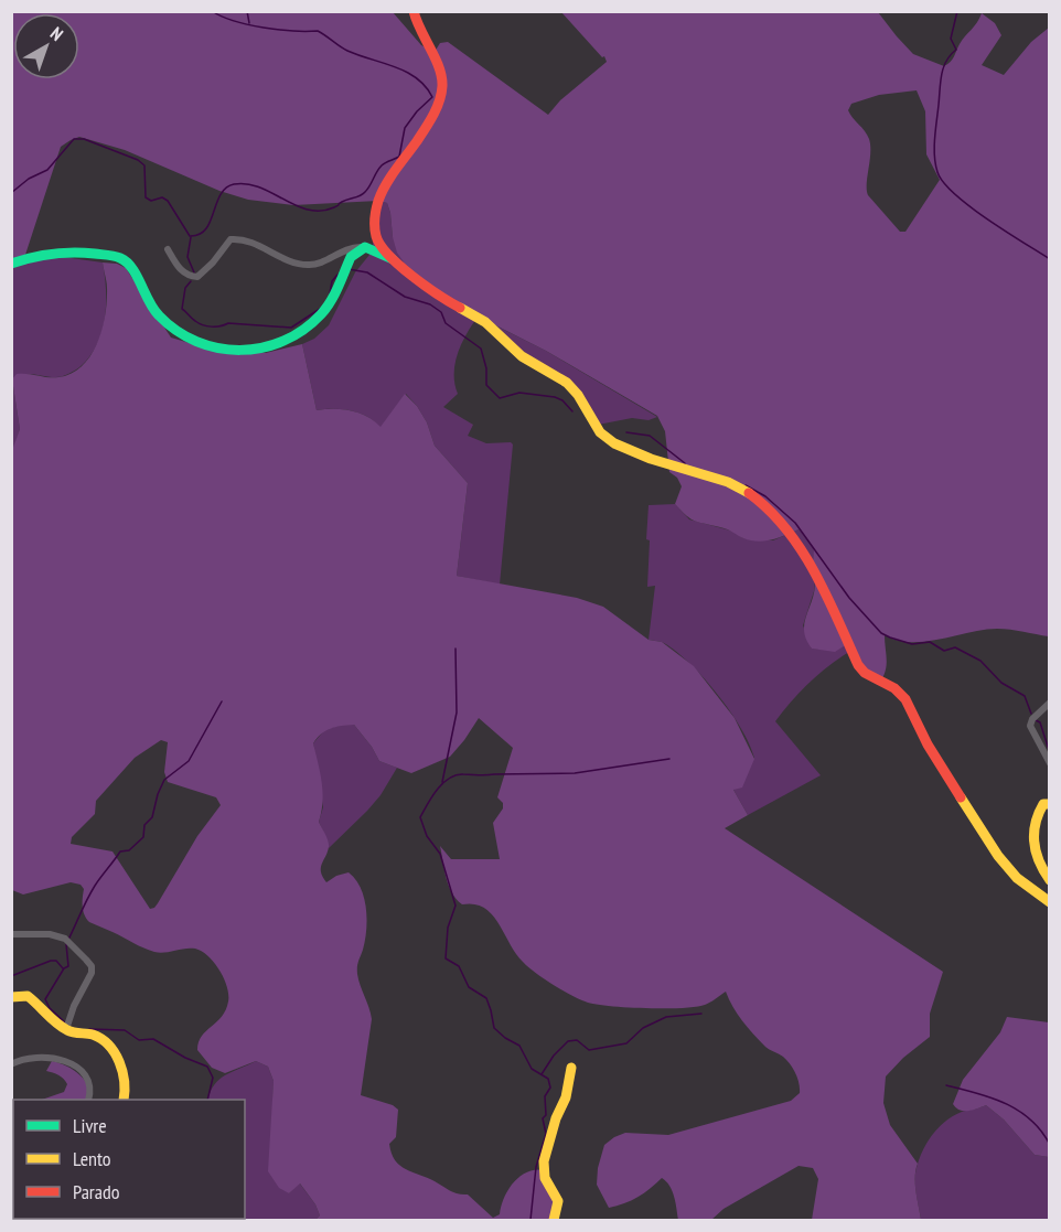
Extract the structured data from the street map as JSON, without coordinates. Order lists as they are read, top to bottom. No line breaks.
{"legend":["Livre","Lento","Parado"],"north":"top right"}
